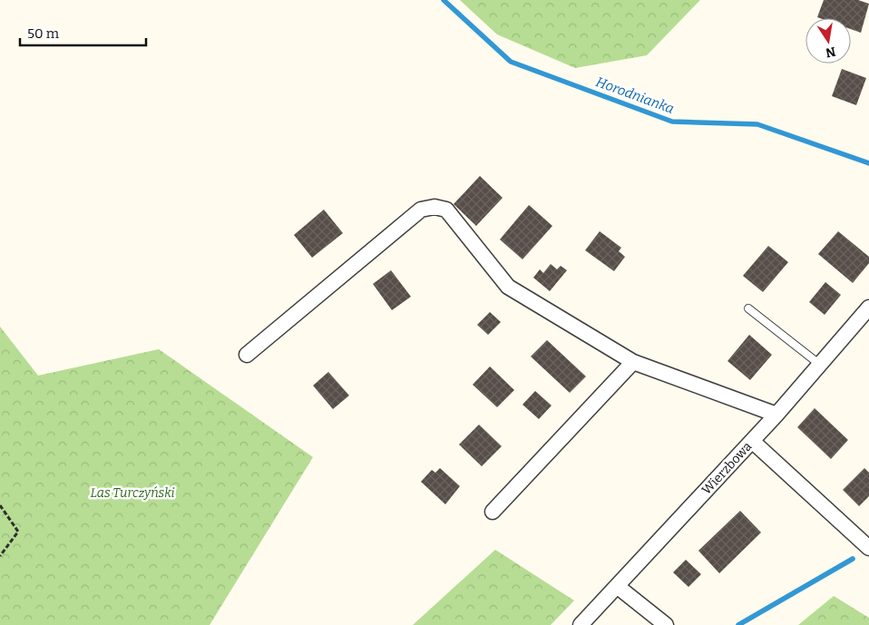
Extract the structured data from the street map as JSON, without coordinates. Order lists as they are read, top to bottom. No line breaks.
{"streets":{"street":["Wierzbowa"]},"water":["Horodnianka"],"parks":["Las Turczyński"],"scale_bar":"50 m","north":"bottom"}
